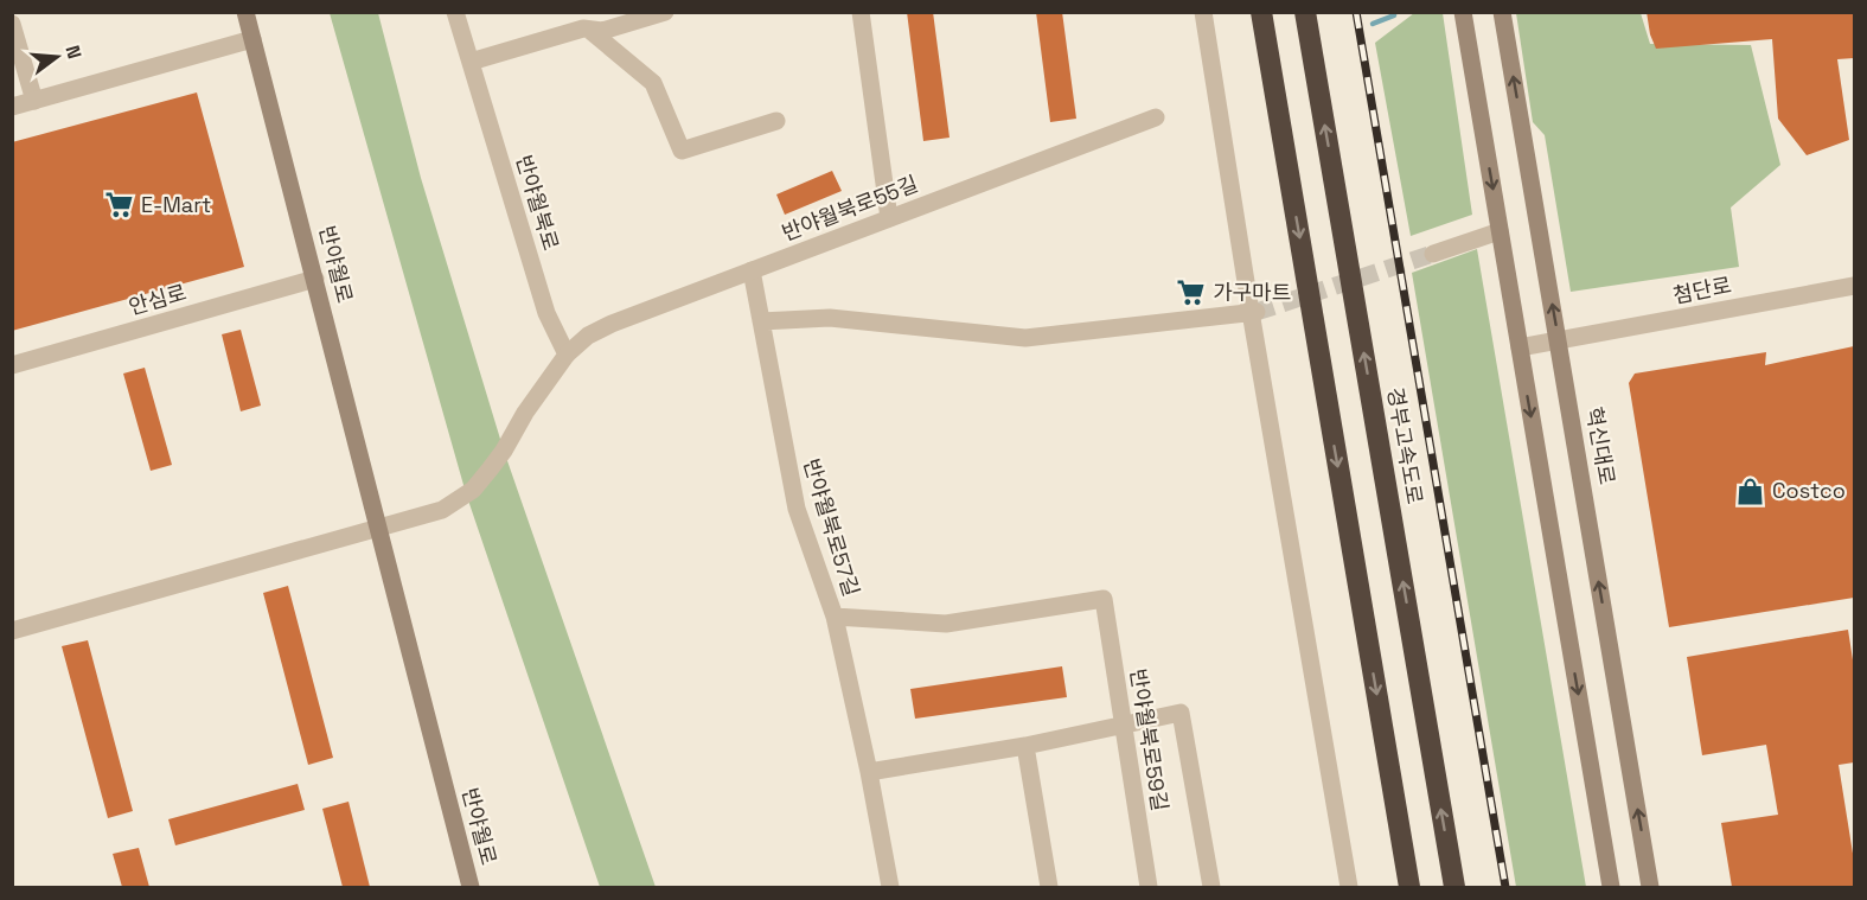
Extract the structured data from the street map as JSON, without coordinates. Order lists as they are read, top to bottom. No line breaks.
{"streets":{"highway":["경부고속도로"],"main road":["반야월로","혁신대로"],"street":["반야월북로","반야월북로55길","첨단로","안심로","반야월북로57길","반야월북로59길"]},"crossings":[["반야월북로","반야월북로55길"],["반야월북로55길","반야월북로57길"],["반야월로","안심로"],["첨단로","혁신대로"],["반야월북로57길","반야월북로59길"]],"places":{"supermarket":["E-Mart","가구마트"],"shop":["Costco"]},"north":"right"}
